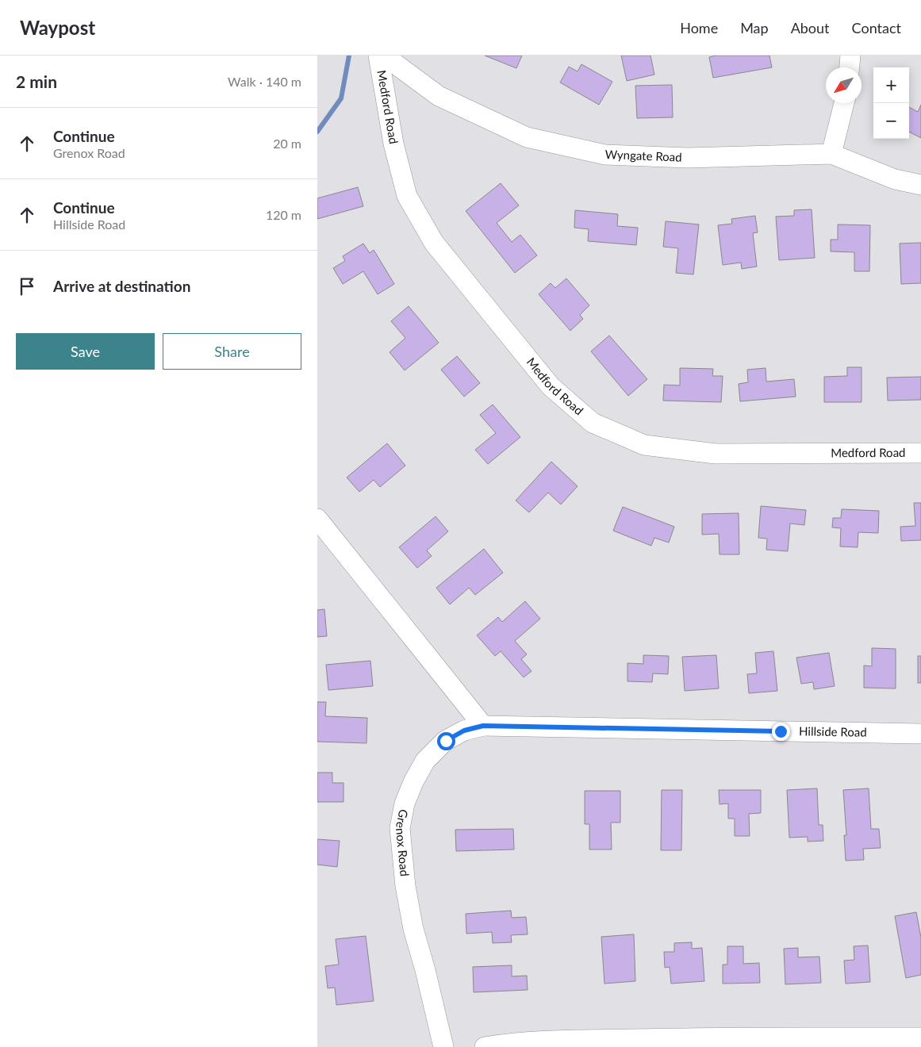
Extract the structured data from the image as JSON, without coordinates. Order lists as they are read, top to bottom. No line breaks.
{"streets":{"street":["Medford Road","Wyngate Road","Hillside Road","Grenox Road"]},"crossings":[["Hillside Road","Grenox Road"]],"north":"bottom left","page":{"header":"Waypost","nav":["Home","Map","About","Contact"],"heading":["2 min","Walk · 140 m"],"map_buttons":["+","−"],"list":[["Continue","Grenox Road","20 m"],["Continue","Hillside Road","120 m"],"Arrive at destination"],"buttons":["Save","Share"]}}
